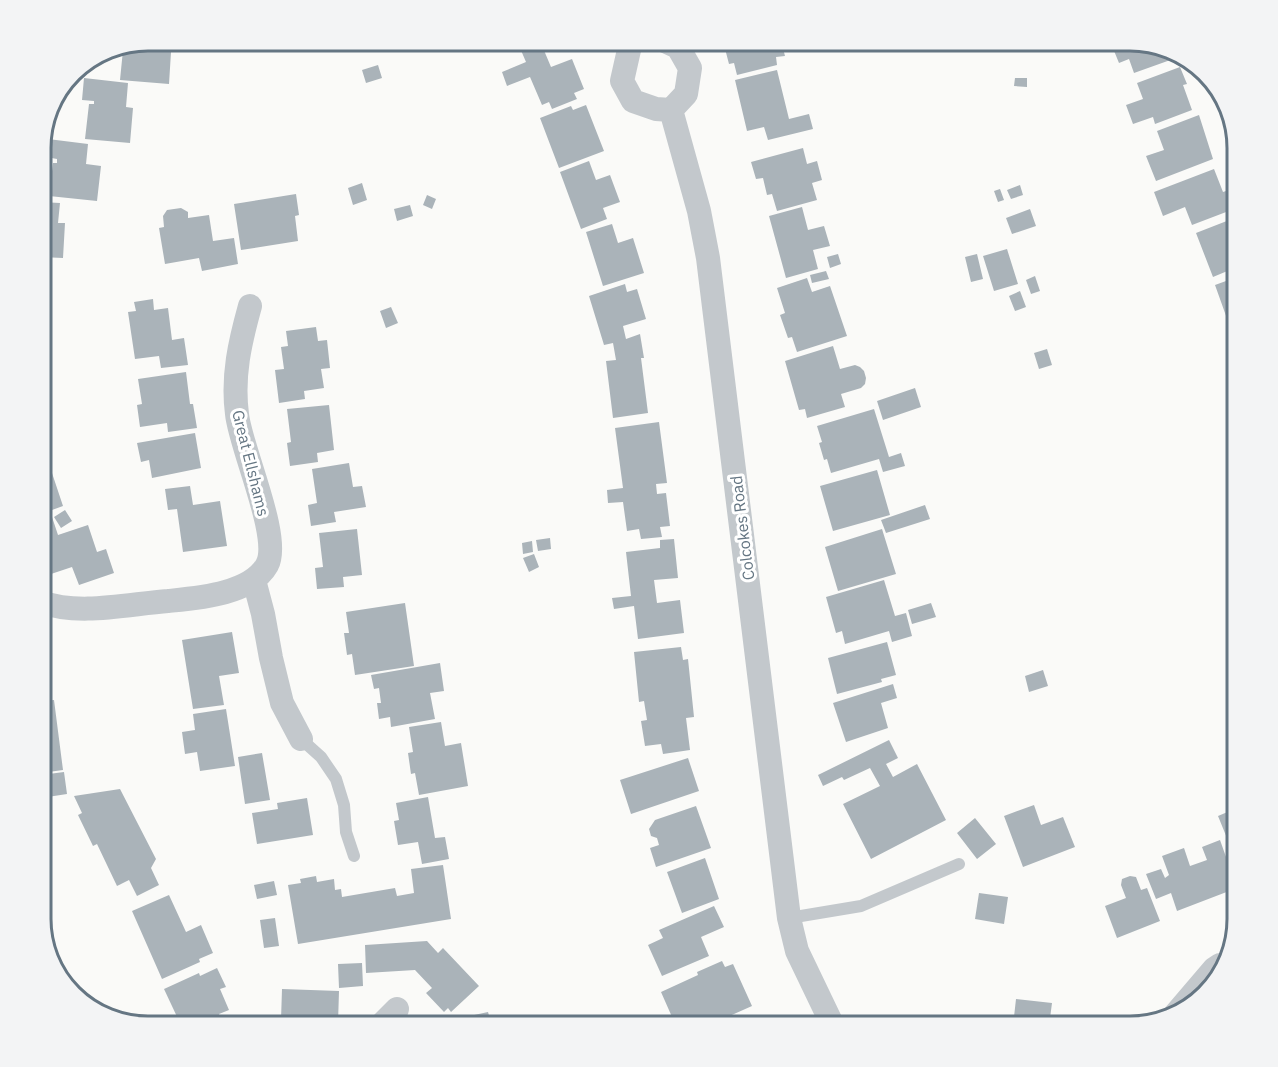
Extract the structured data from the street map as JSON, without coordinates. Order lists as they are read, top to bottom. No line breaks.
{"streets":{"street":["Great Ellshams","Colcokes Road"]}}
